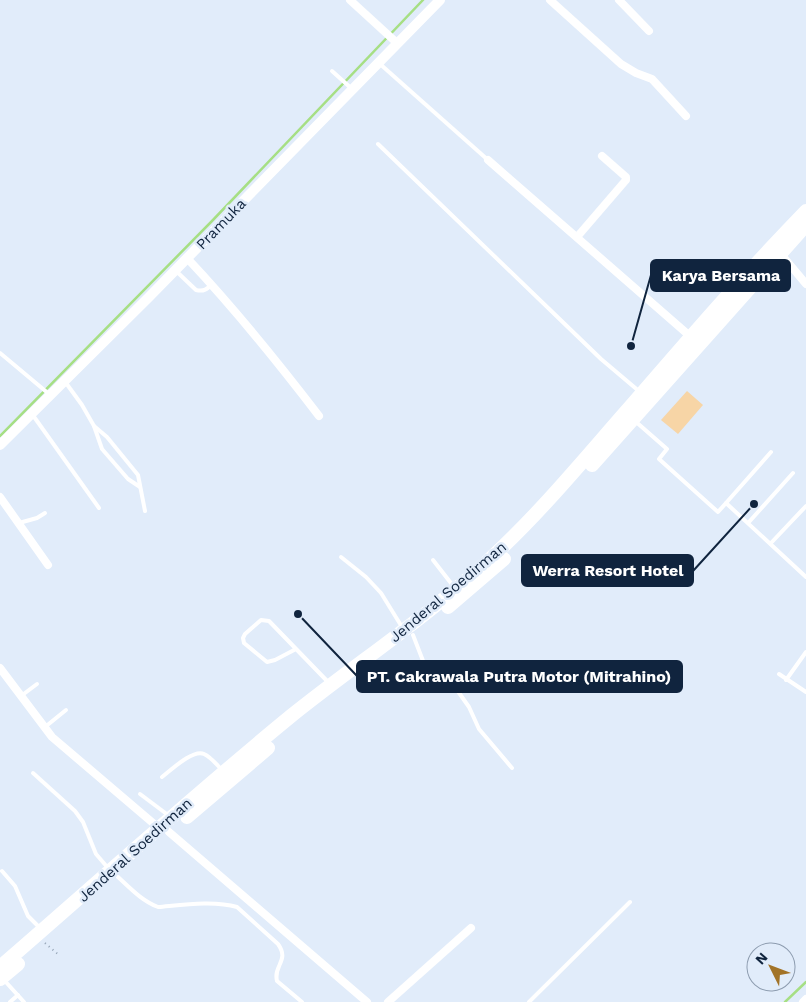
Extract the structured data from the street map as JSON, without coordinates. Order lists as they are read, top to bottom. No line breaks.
{"streets":{"highway":["Jenderal Soedirman"],"street":["Pramuka"]},"places":["Karya Bersama","Werra Resort Hotel","PT. Cakrawala Putra Motor (Mitrahino)"],"north":"top left"}
